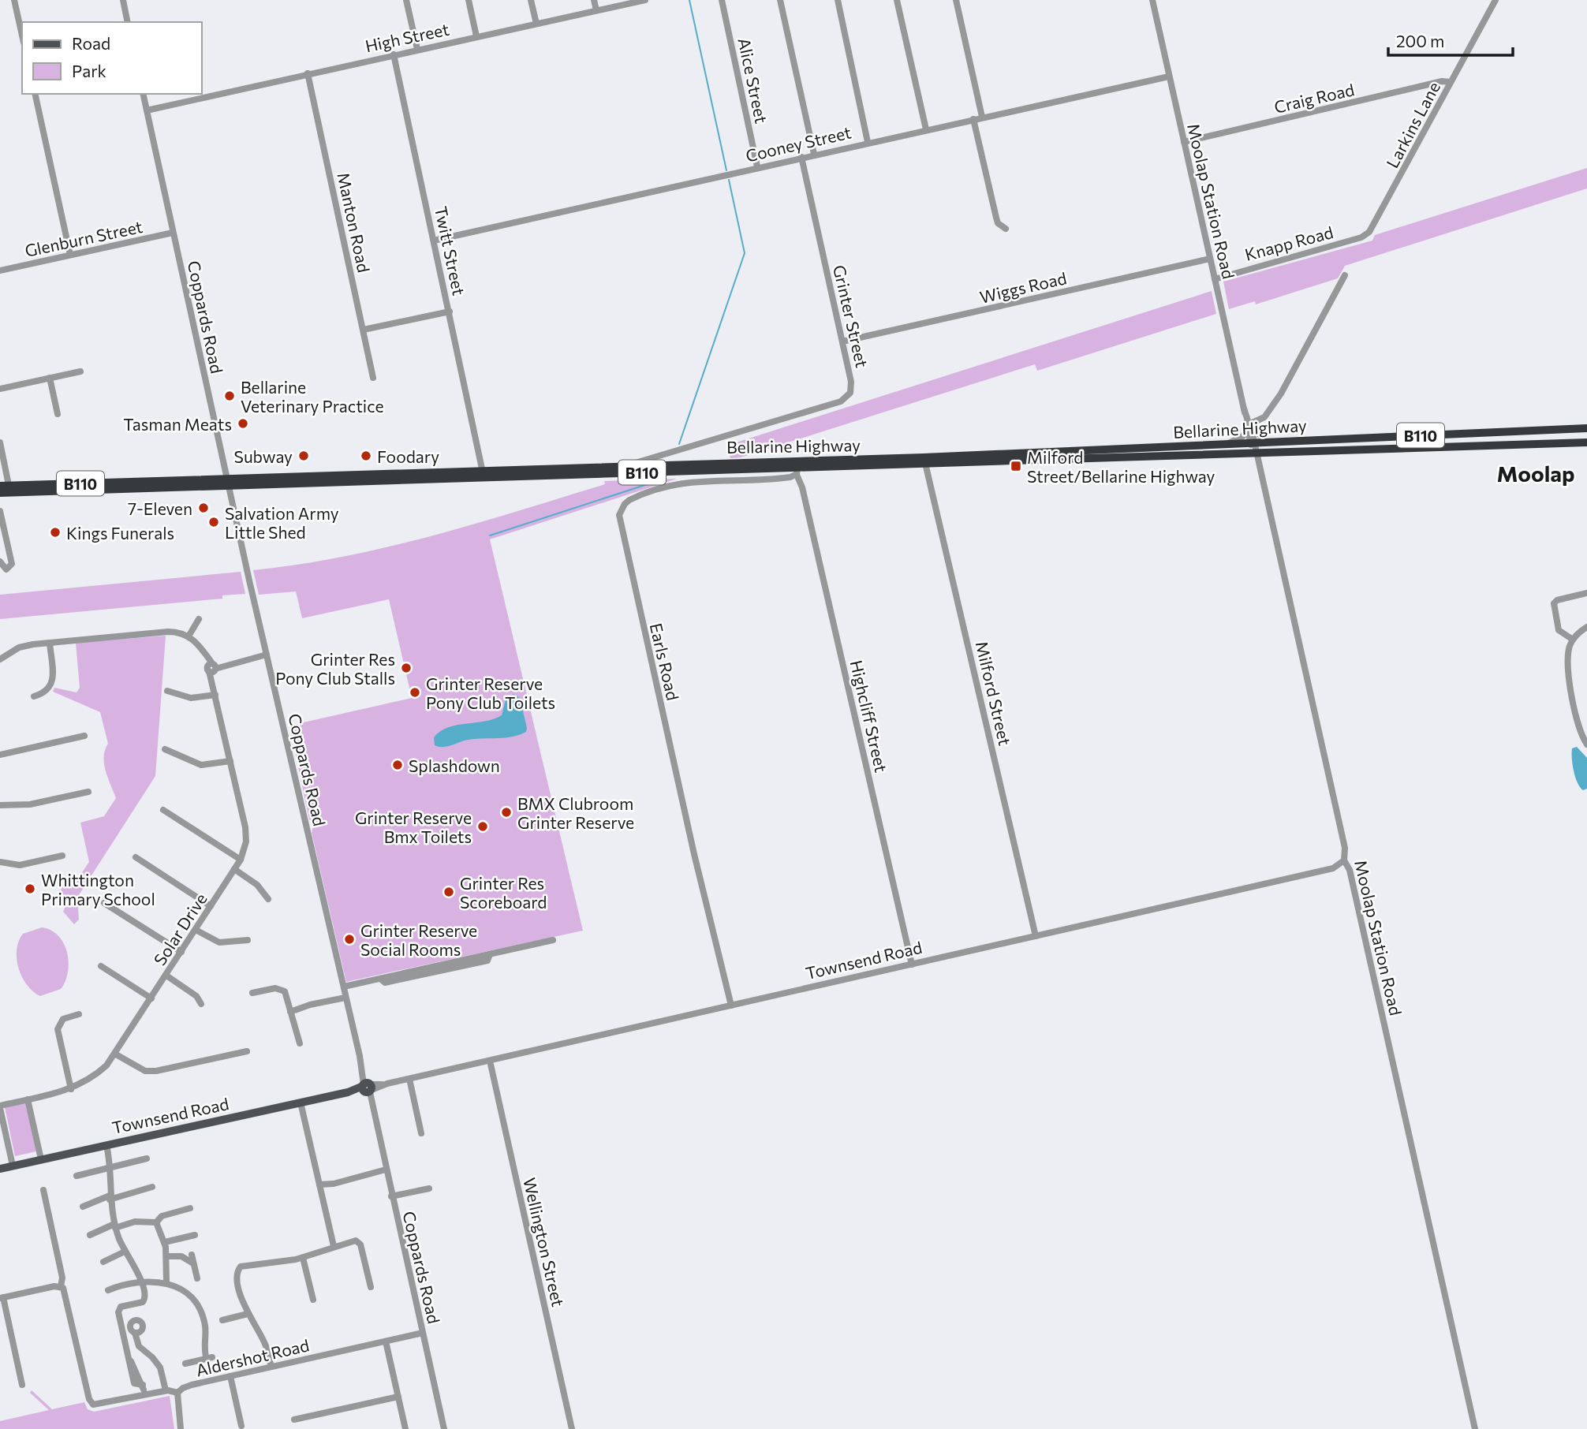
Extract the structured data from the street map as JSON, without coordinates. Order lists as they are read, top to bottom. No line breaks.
{"streets":{"highway":["Bellarine Highway","B110"],"main road":["Townsend Road"],"street":["High Street","Alice Street","Craig Road","Larkins Lane","Cooney Street","Moolap Station Road","Manton Road","Glenburn Street","Knapp Road","Twitt Street","Wiggs Road","Grinter Street","Coppards Road","Earls Road","Milford Street","Highcliff Street","Solar Drive","Wellington Street","Aldershot Road"]},"crossings":[["High Street","Manton Road"],["High Street","Twitt Street"],["High Street","Coppards Road"],["Alice Street","Cooney Street"],["Craig Road","Larkins Lane"],["Craig Road","Moolap Station Road"],["Larkins Lane","Knapp Road"],["Cooney Street","Moolap Station Road"],["Cooney Street","Twitt Street"],["Cooney Street","Grinter Street"],["Moolap Station Road","Knapp Road"],["Moolap Station Road","Wiggs Road"],["Moolap Station Road","Bellarine Highway"],["Moolap Station Road","Townsend Road"],["Glenburn Street","Coppards Road"],["Twitt Street","Bellarine Highway"],["Wiggs Road","Grinter Street"],["Grinter Street","Bellarine Highway"],["Coppards Road","Bellarine Highway"],["Coppards Road","Townsend Road"],["Coppards Road","Aldershot Road"],["Bellarine Highway","Earls Road"],["Bellarine Highway","Milford Street"],["Bellarine Highway","Highcliff Street"],["Earls Road","Highcliff Street"],["Earls Road","Townsend Road"],["Milford Street","Townsend Road"],["Highcliff Street","Townsend Road"],["Townsend Road","Wellington Street"]],"districts":["Moolap"],"places":{"other":["Bellarine Veterinary Practice","Tasman Meats","Subway","Foodary","7-Eleven","Salvation Army Little Shed","Kings Funerals","Grinter Res Pony Club Stalls","Grinter Reserve Pony Club Toilets","Splashdown","BMX Clubroom Grinter Reserve","Grinter Reserve Bmx Toilets","Whittington Primary School","Grinter Res Scoreboard","Grinter Reserve Social Rooms"],"transit":["Milford Street/Bellarine Highway"]},"legend":["Road","Park"],"scale_bar":"200 m"}
